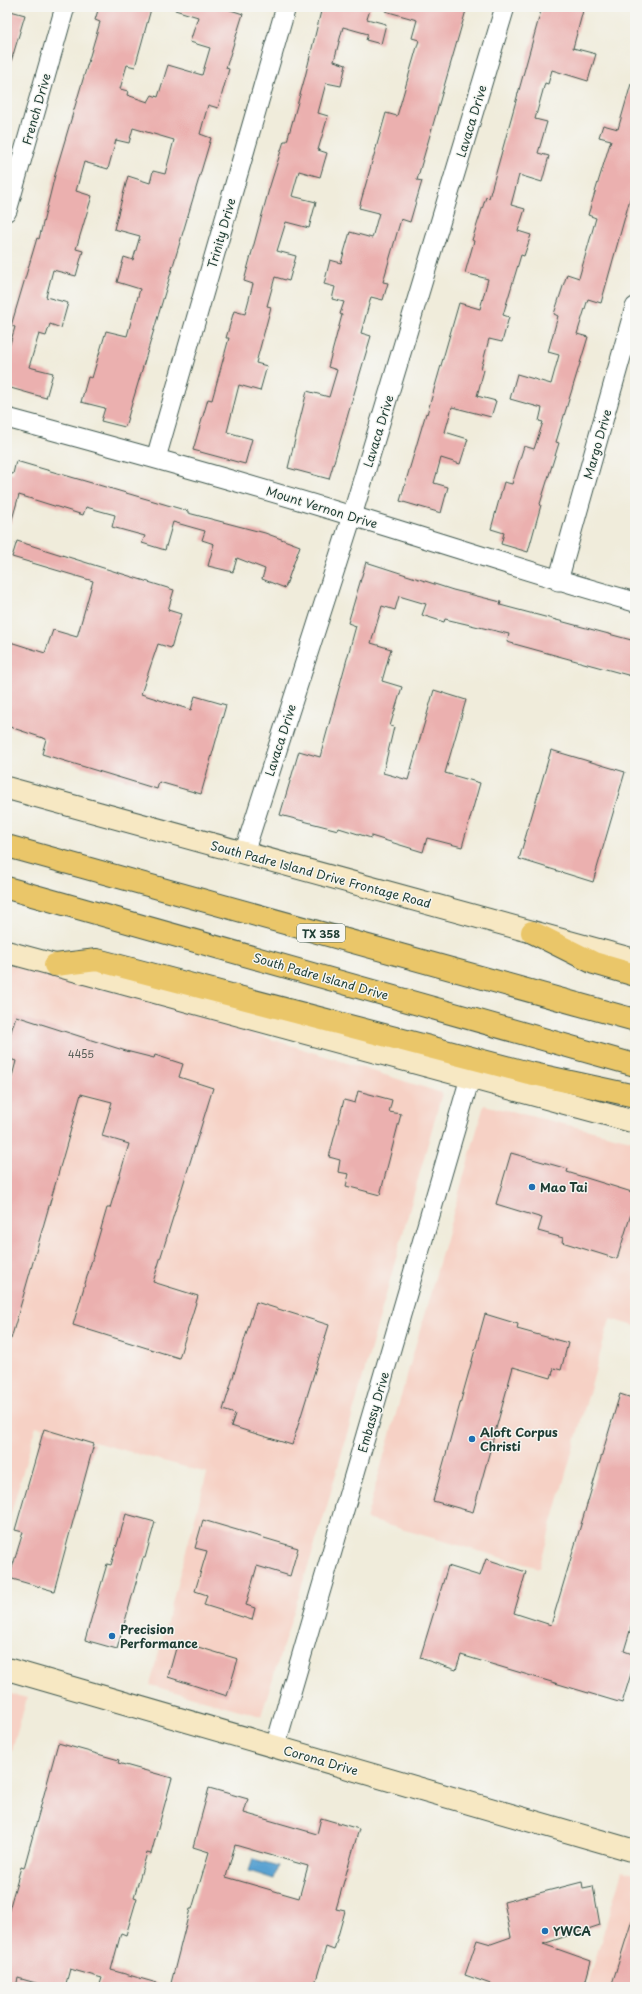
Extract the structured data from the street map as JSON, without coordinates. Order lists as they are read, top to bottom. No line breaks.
{"streets":{"highway":["TX 358","South Padre Island Drive"],"main road":["South Padre Island Drive Frontage Road","Corona Drive"],"street":["French Drive","Lavaca Drive","Trinity Drive","Margo Drive","Mount Vernon Drive","Embassy Drive"]},"crossings":[["Lavaca Drive","Mount Vernon Drive"],["Lavaca Drive","South Padre Island Drive Frontage Road"],["Trinity Drive","Mount Vernon Drive"],["Margo Drive","Mount Vernon Drive"],["Embassy Drive","Corona Drive"]],"places":["Mao Tai","Aloft Corpus Christi","Precision Performance","YWCA"],"house_numbers":["4455"]}
